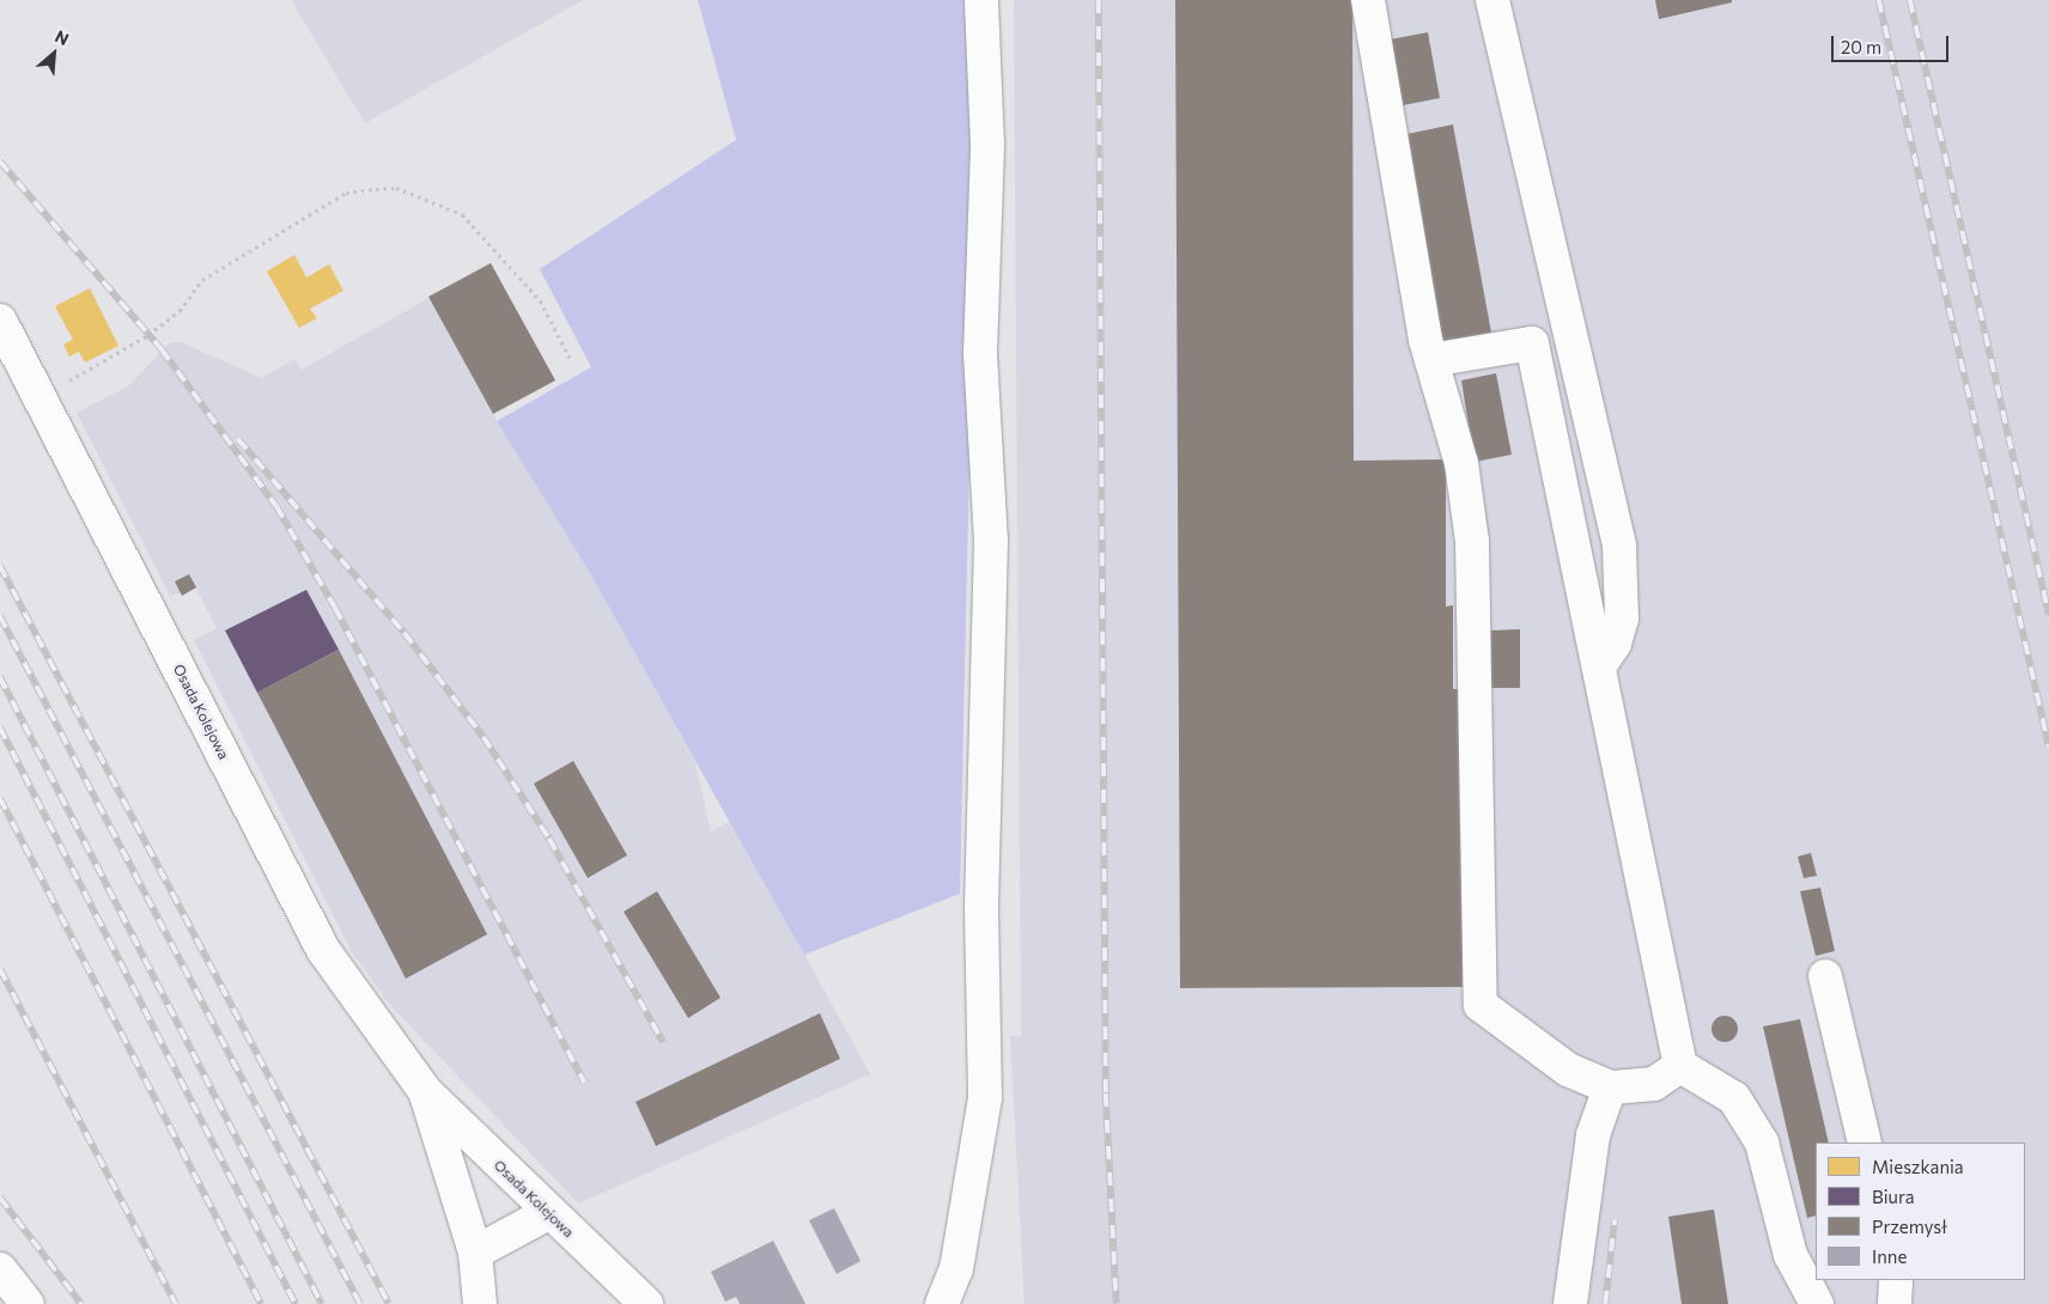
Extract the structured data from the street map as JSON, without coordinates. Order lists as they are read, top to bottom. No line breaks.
{"streets":{"street":["Osada Kolejowa"]},"legend":["Mieszkania","Biura","Przemysł","Inne"],"scale_bar":"20 m","north":"top right"}
